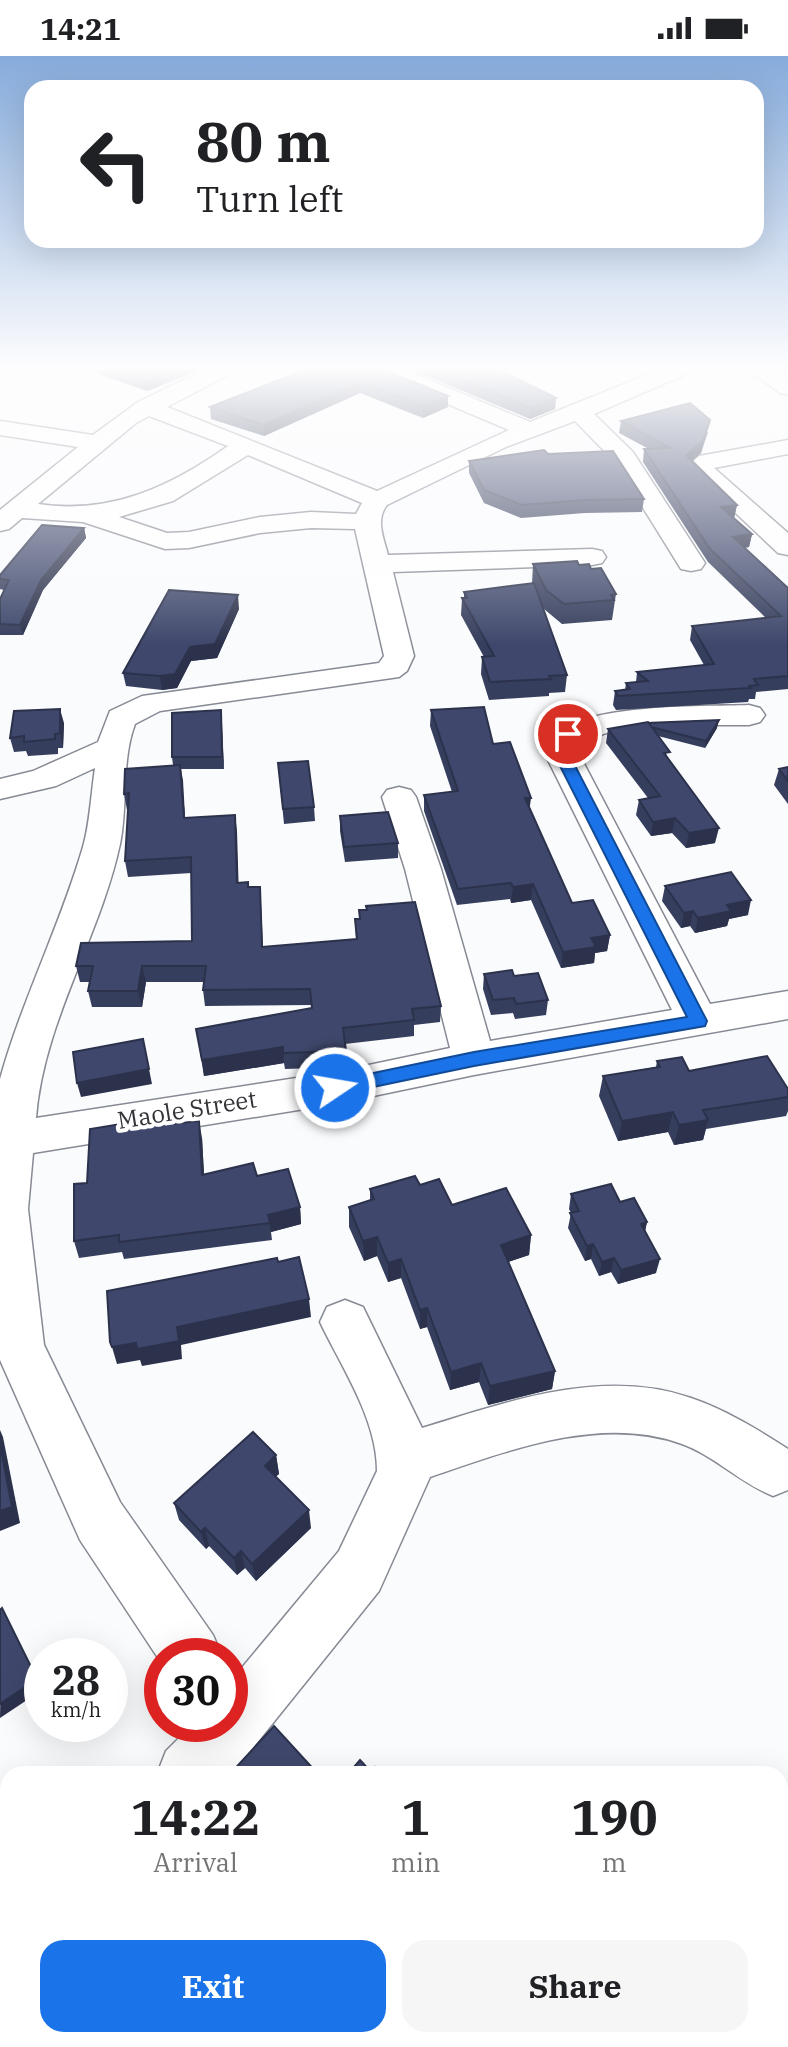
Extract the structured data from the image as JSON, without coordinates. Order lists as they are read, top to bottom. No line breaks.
{"streets":{"street":["Maole Street"]},"page":{"status":"14:21","turn":["80 m","Turn left"],"speed":"28 km/h","limit":"30","eta":["14:22","Arrival","1","min","190","m"],"buttons":["Exit","Share"]}}
